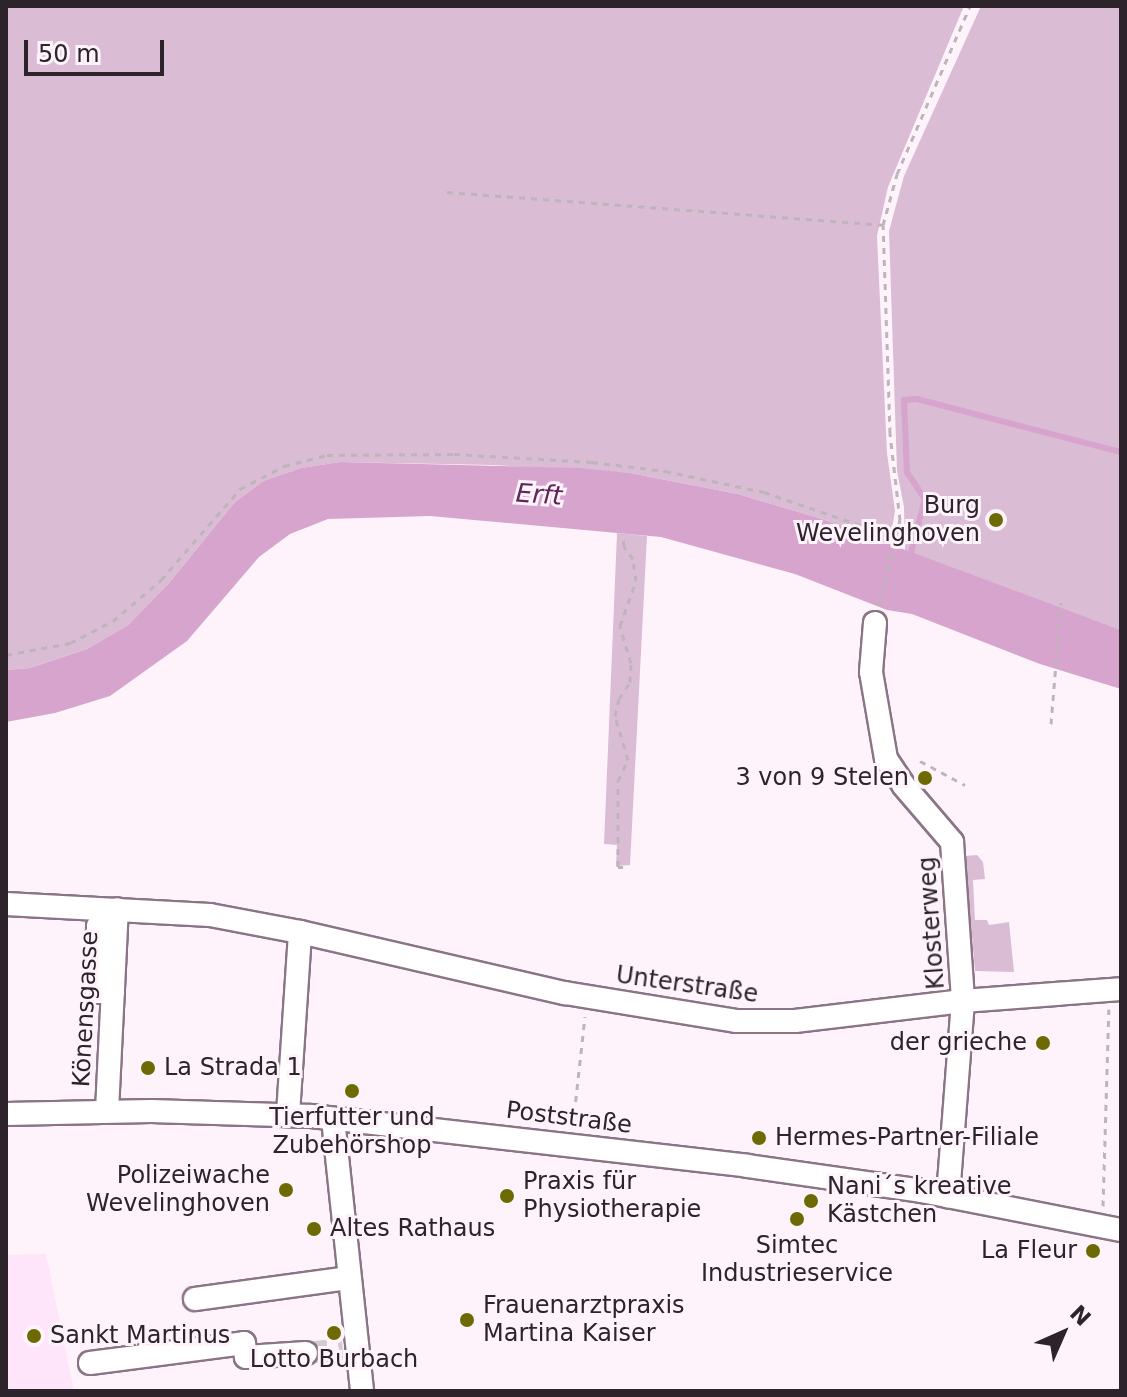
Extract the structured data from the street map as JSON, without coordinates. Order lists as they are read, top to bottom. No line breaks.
{"streets":{"street":["Klosterweg","Unterstraße","Könensgasse","Poststraße"]},"crossings":[["Klosterweg","Unterstraße"],["Klosterweg","Poststraße"],["Unterstraße","Könensgasse"],["Könensgasse","Poststraße"]],"water":["Erft"],"places":["Burg Wevelinghoven","3 von 9 Stelen","der grieche","La Strada 1","Tierfutter und Zubehörshop","Hermes-Partner-Filiale","Polizeiwache Wevelinghoven","Praxis für Physiotherapie","Nani´s kreative Kästchen","Simtec Industrieservice","Altes Rathaus","La Fleur","Frauenarztpraxis Martina Kaiser","Lotto Burbach","Sankt Martinus"],"scale_bar":"50 m","north":"top right"}
